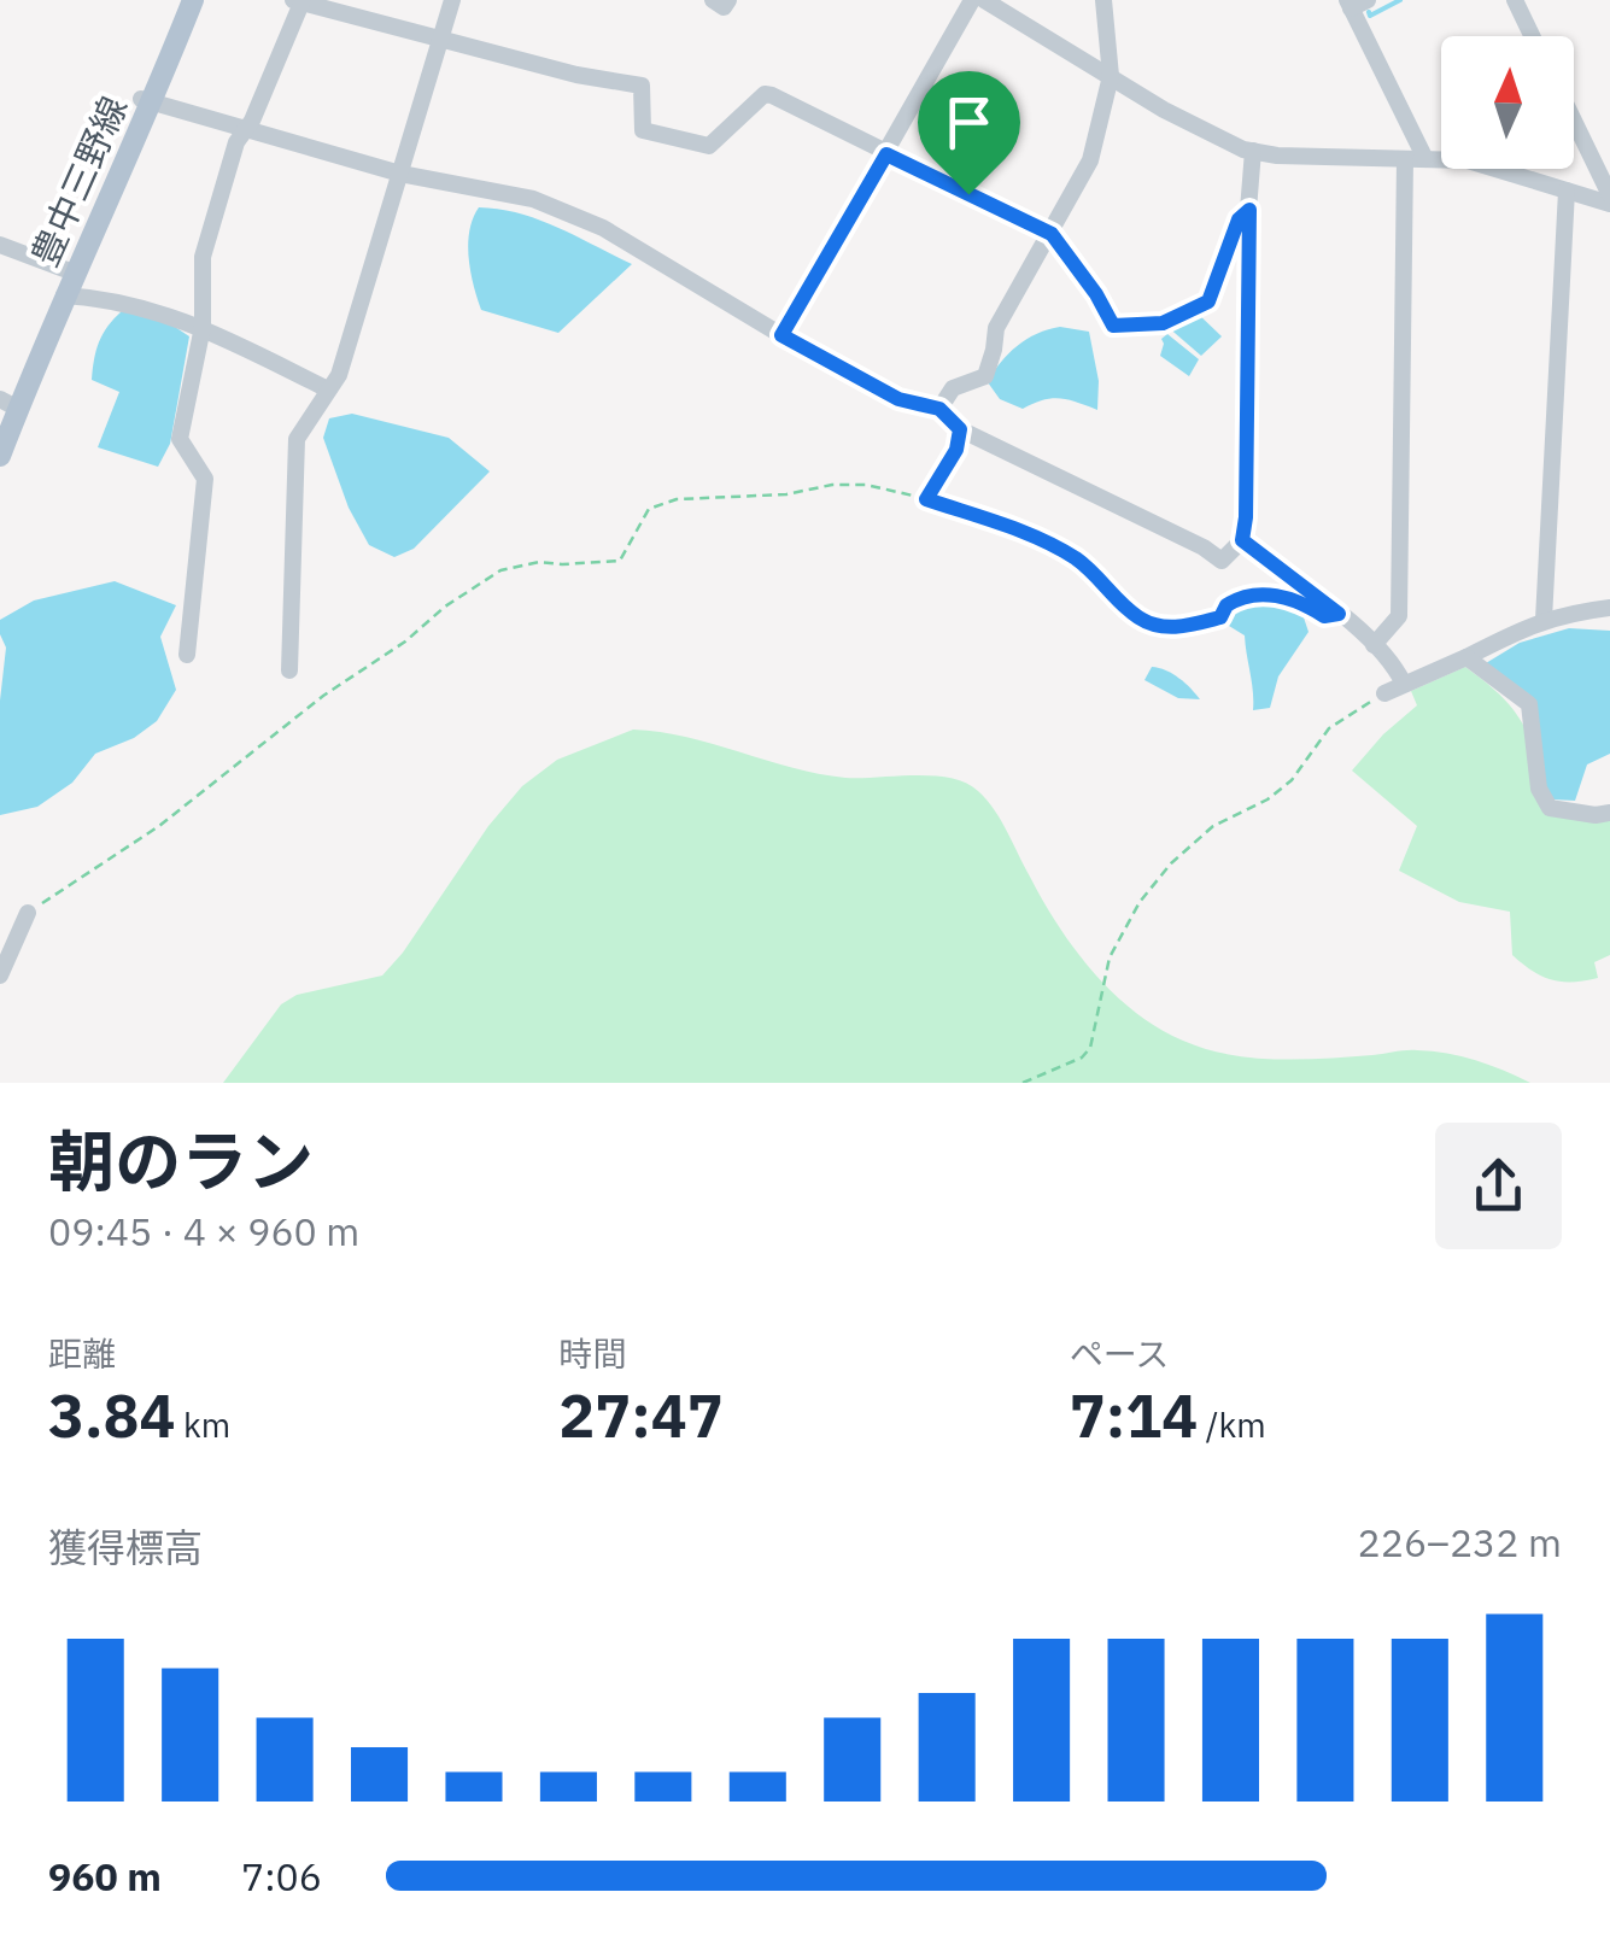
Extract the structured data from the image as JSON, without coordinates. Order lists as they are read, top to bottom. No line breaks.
{"streets":{"main road":["豊中三野線"]},"north":"top","page":{"heading":["朝のラン","09:45 · 4 × 960 m"],"stats":[["距離","3.84 km"],["時間","27:47"],["ペース","7:14 /km"]],"chart":["獲得標高","226–232 m"],"list":[{"name":"960 m","note":"7:06"}]}}
